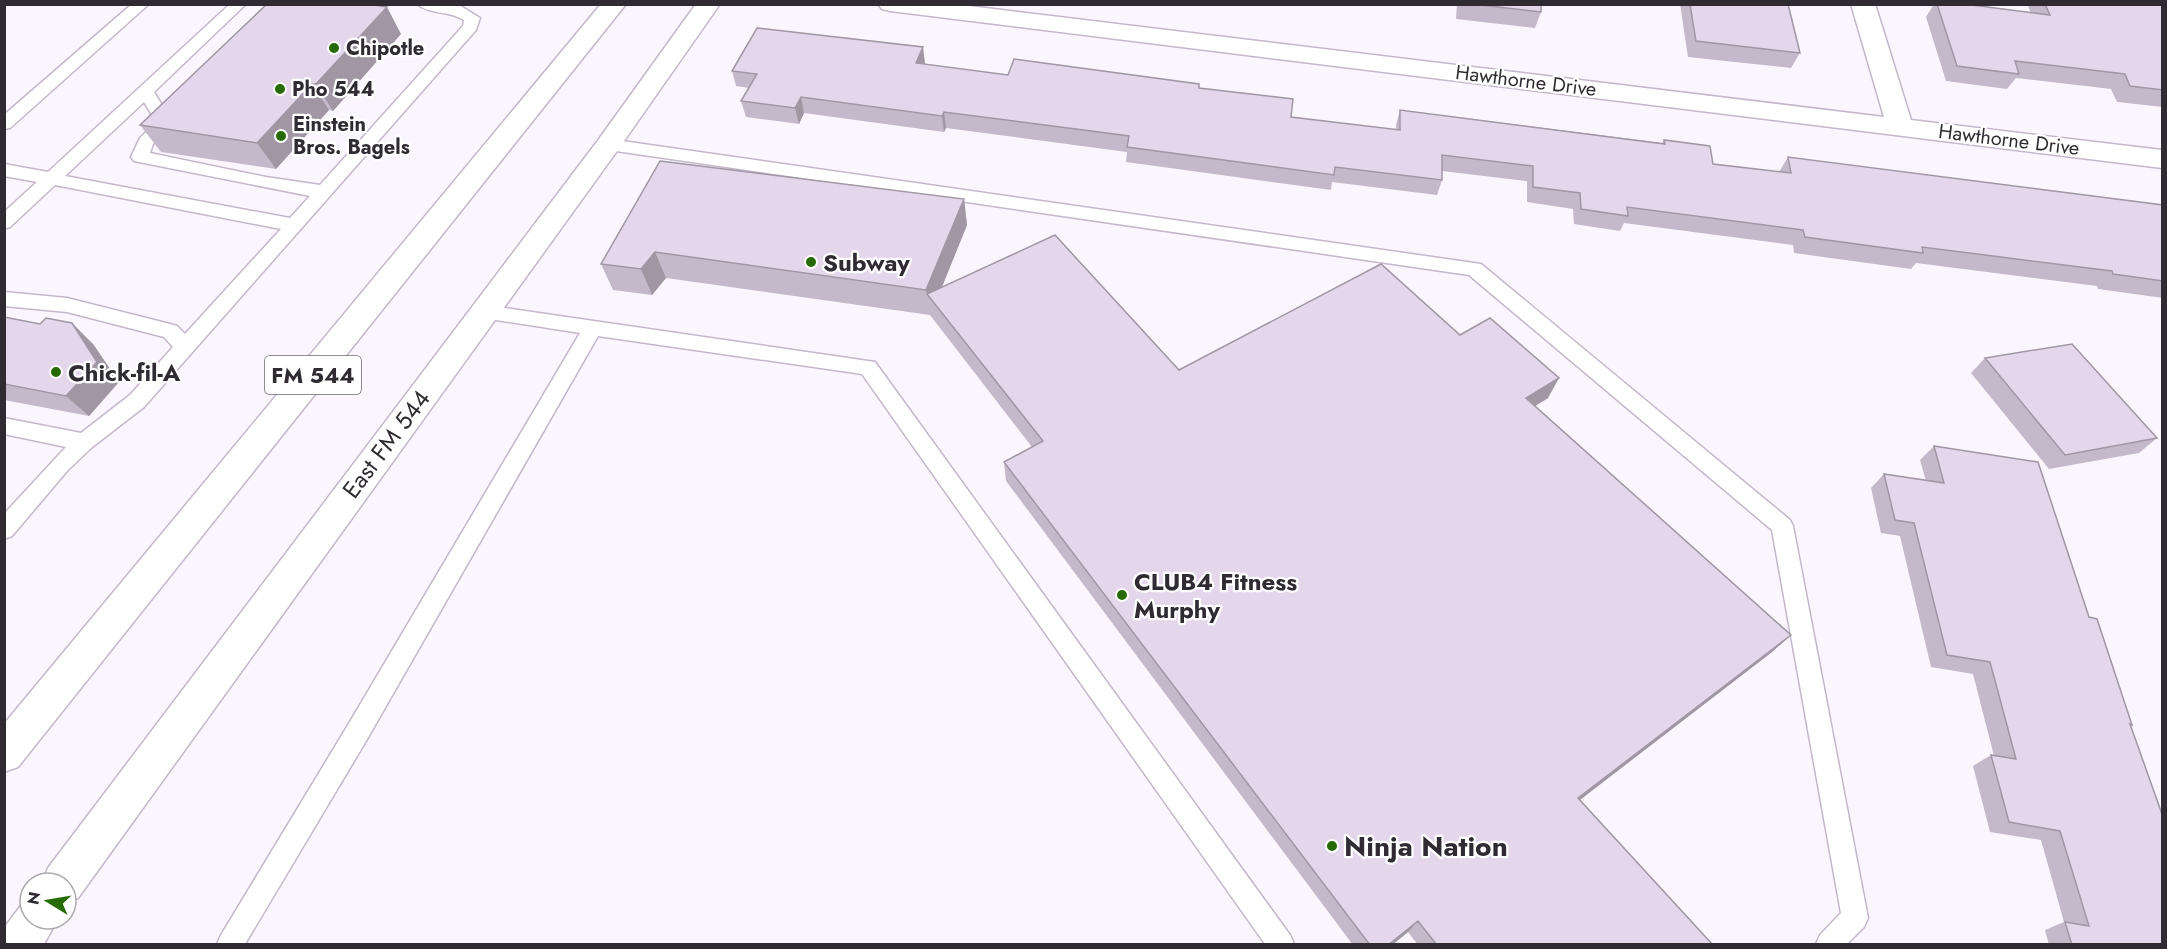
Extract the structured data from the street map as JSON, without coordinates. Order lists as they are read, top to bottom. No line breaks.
{"streets":{"main road":["Hawthorne Drive","FM 544","East FM 544"]},"places":["Chipotle","Pho 544","Einstein Bros. Bagels","Subway","Chick-fil-A","CLUB4 Fitness Murphy","Ninja Nation"],"north":"left"}
